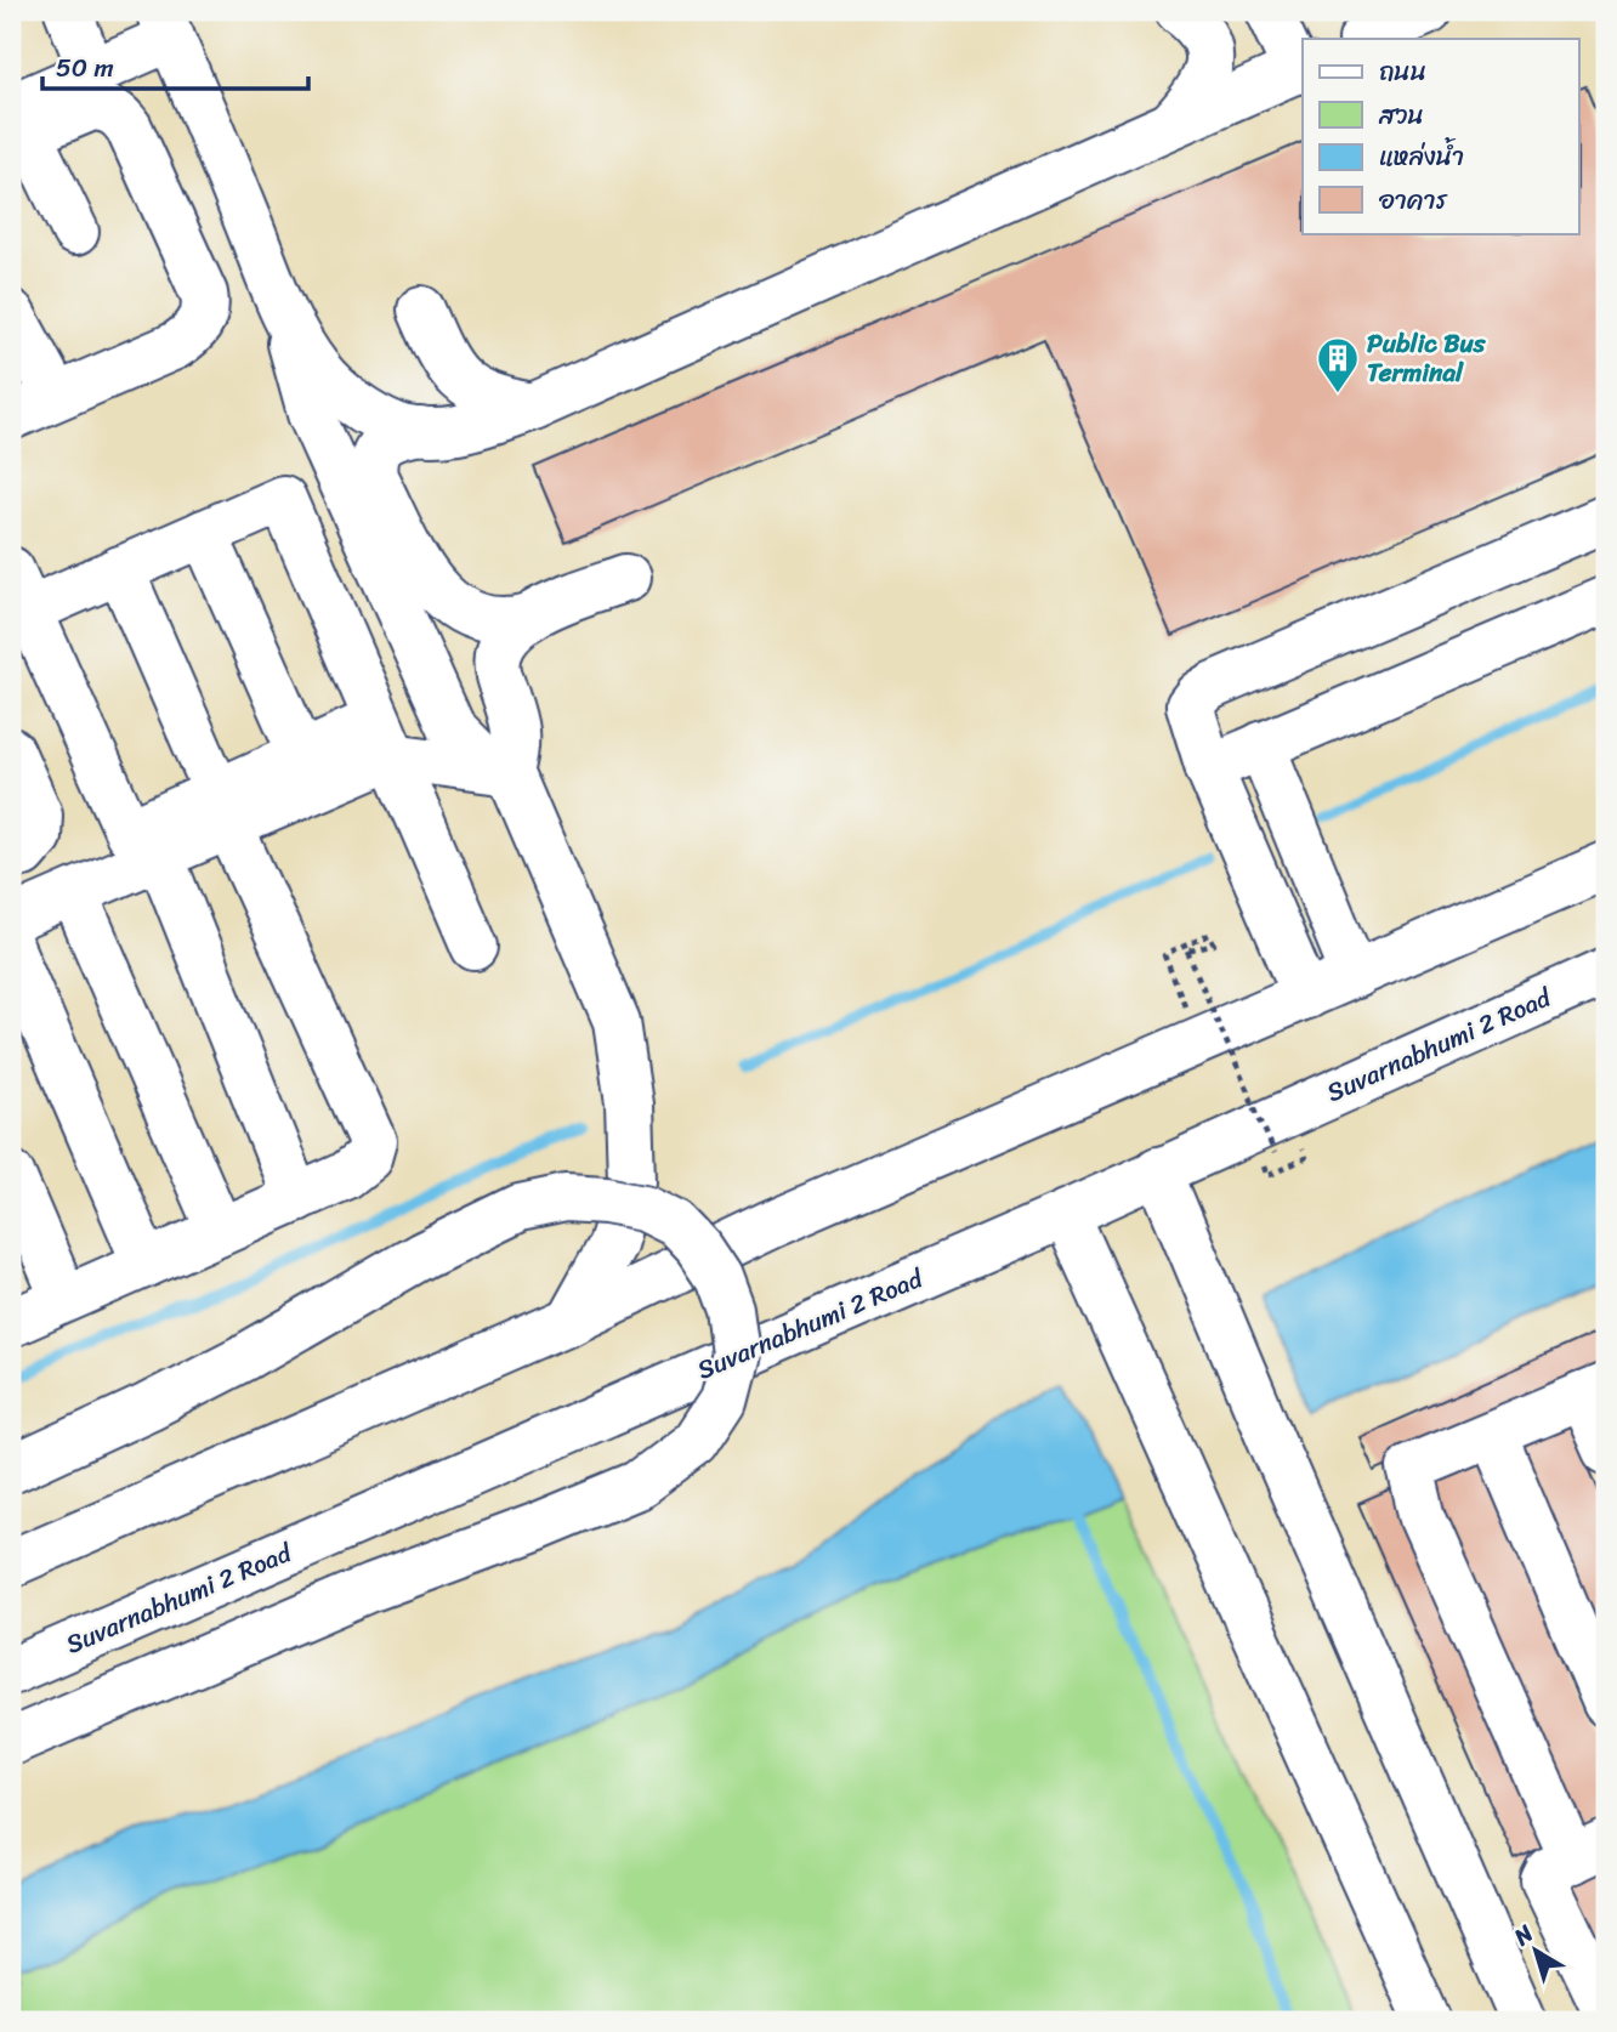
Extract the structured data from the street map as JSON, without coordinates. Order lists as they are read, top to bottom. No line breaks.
{"streets":{"street":["Suvarnabhumi 2 Road"]},"places":{"building":["Public Bus Terminal"]},"legend":["ถนน","สวน","แหล่งน้ำ","อาคาร"],"scale_bar":"50 m","north":"top left"}
